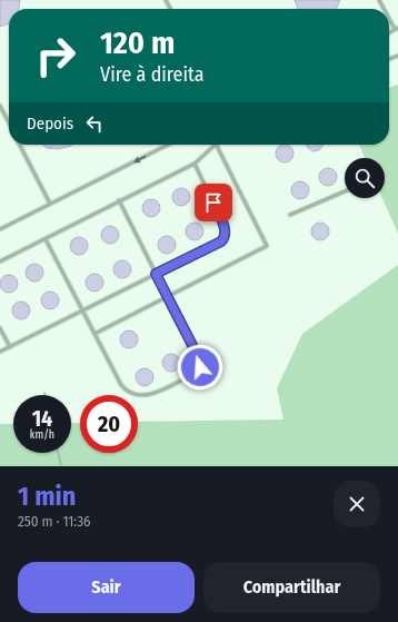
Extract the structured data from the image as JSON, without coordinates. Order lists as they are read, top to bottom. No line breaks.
{"page":{"turn":["120 m","Vire à direita"],"then":"Depois","speed":"14 km/h","limit":"20","heading":["1 min","250 m · 11:36"],"buttons":["Sair","Compartilhar"]}}
